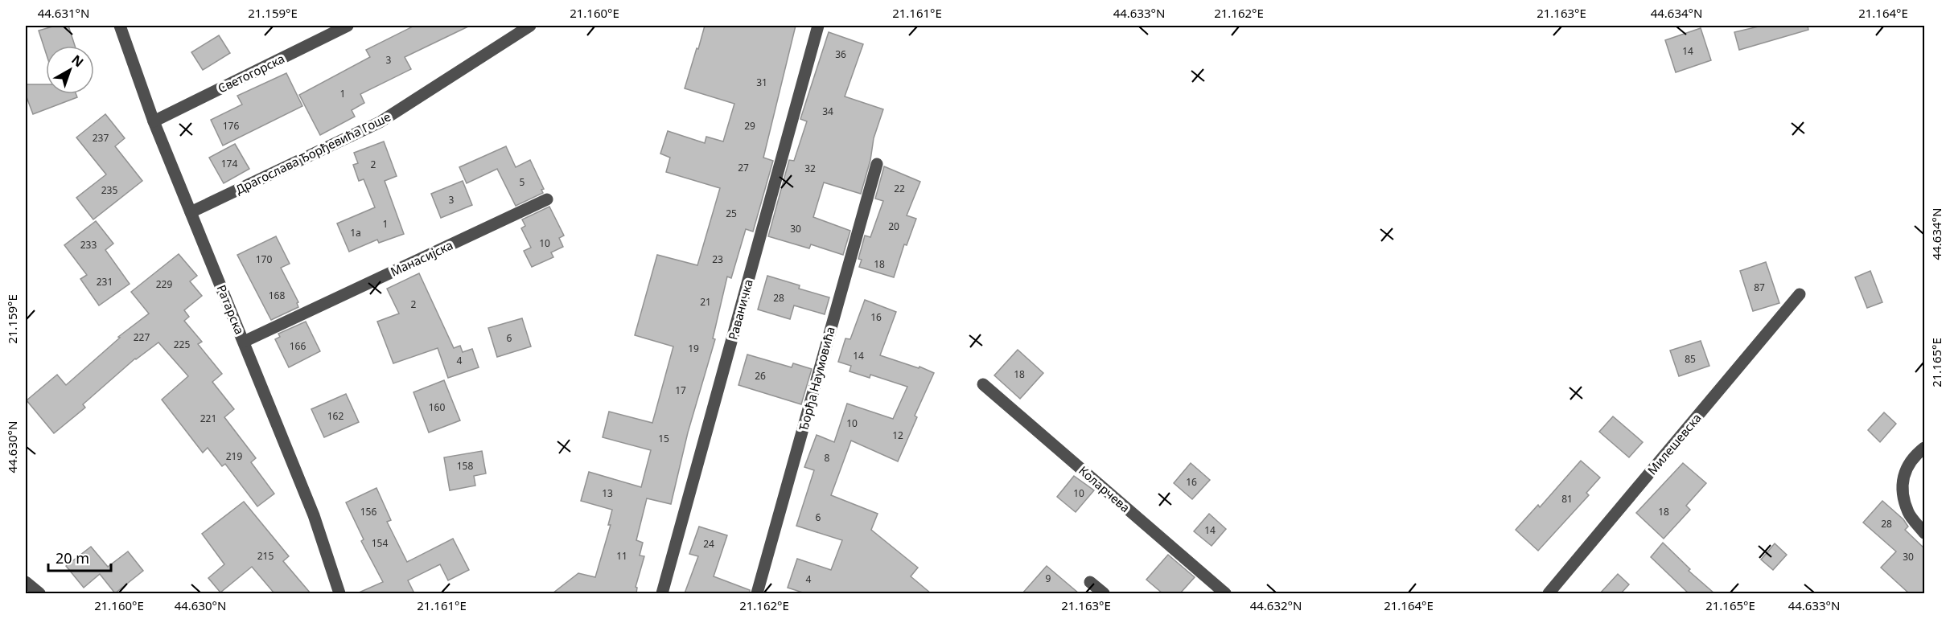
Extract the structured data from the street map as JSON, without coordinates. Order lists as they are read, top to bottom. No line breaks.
{"streets":{"street":["Светогорска","Драгослава Ђорђевића Гоше","Манасијска","Ратарска","Раваничка","Ђорђа Наумовића","Милешевска","Коларчева"]},"crossings":[["Светогорска","Ратарска"],["Драгослава Ђорђевића Гоше","Ратарска"],["Манасијска","Ратарска"]],"house_numbers":["14","36","3","31","1","34","176","29","237","174","2","27","32","5","22","235","3","25","1","20","30","1a","10","233","170","23","18","231","229","87","168","28","21","2","16","227","6","225","166","19","14","85","4","18","26","17","160","162","221","10","12","15","219","8","158","16","13","10","81","156","18","6","28","14","154","24","215","11","30","9","4"],"scale_bar":"20 m","north":"top right","coordinates":["44.631°N","21.159°E","21.160°E","21.161°E","44.633°N","21.162°E","21.163°E","44.634°N","21.164°E","21.165°E","44.630°N","44.632°N"]}
